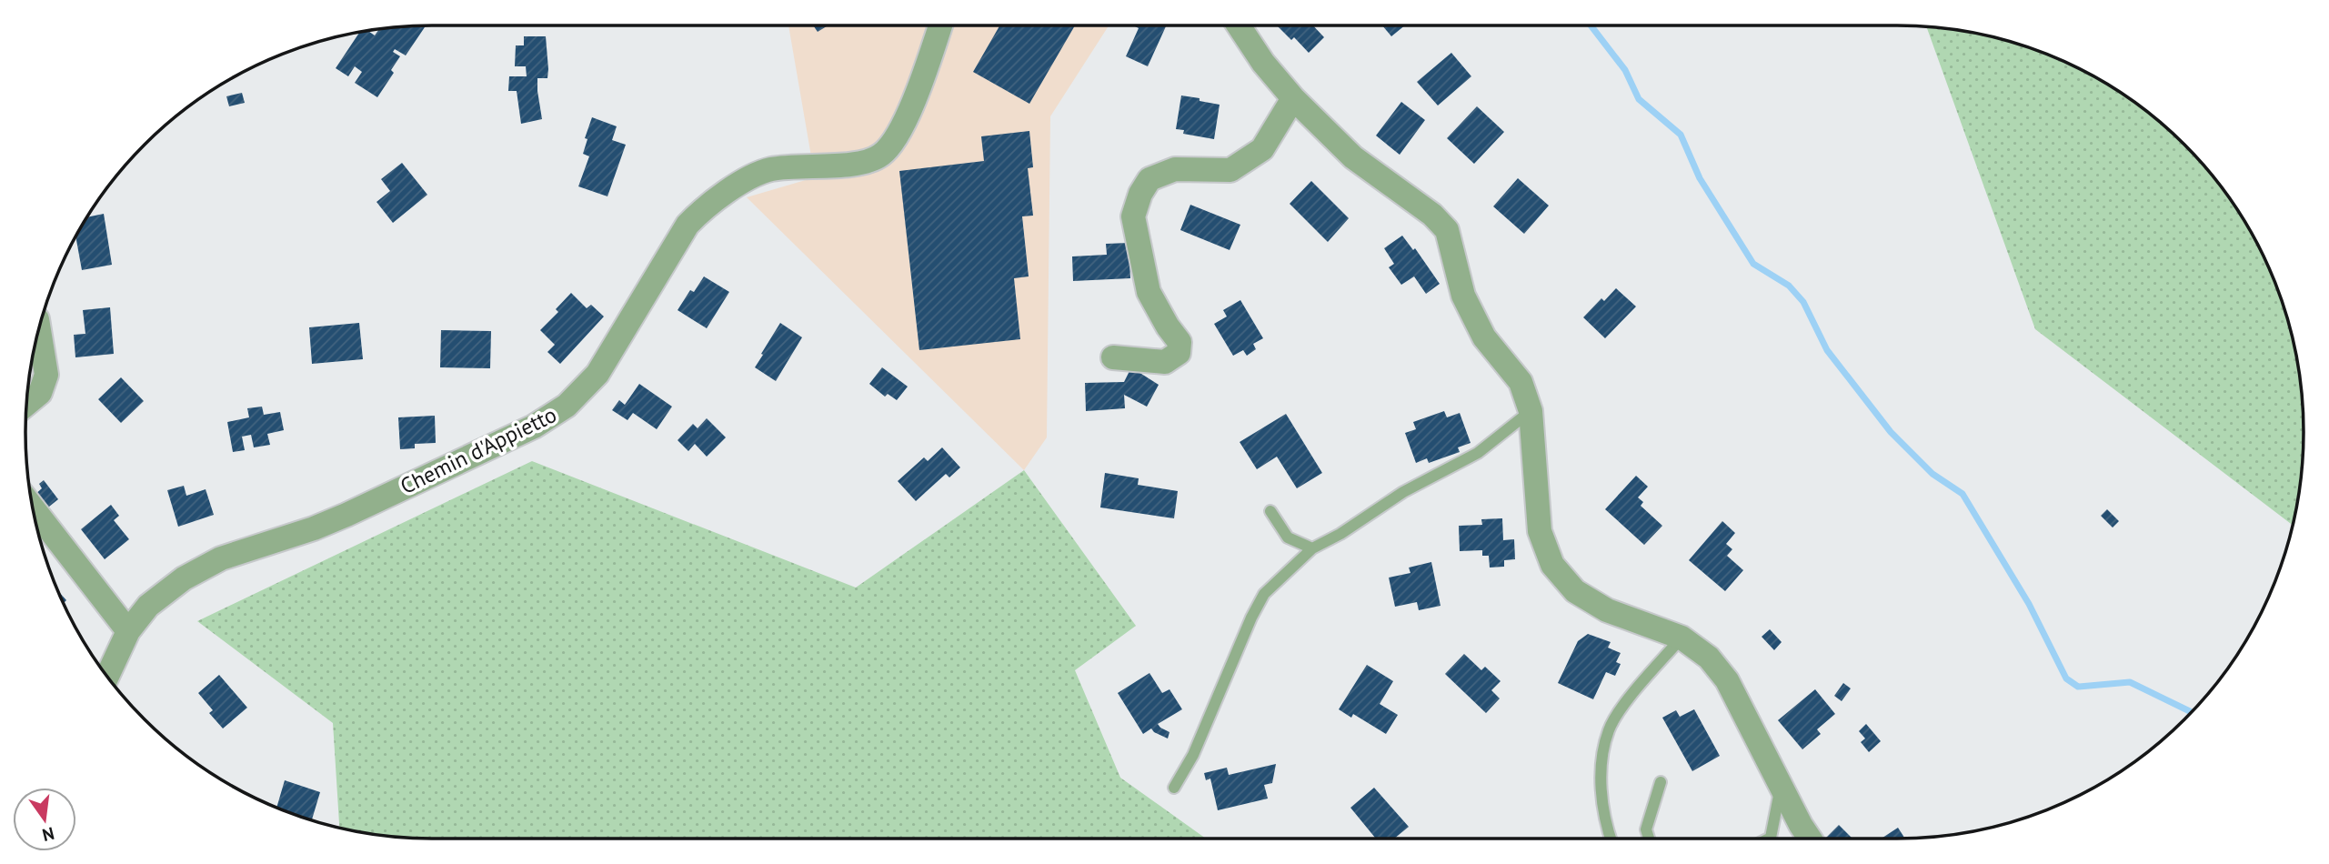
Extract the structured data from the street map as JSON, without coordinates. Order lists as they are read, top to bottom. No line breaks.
{"streets":{"street":["Chemin d'Appietto"]},"north":"bottom"}
